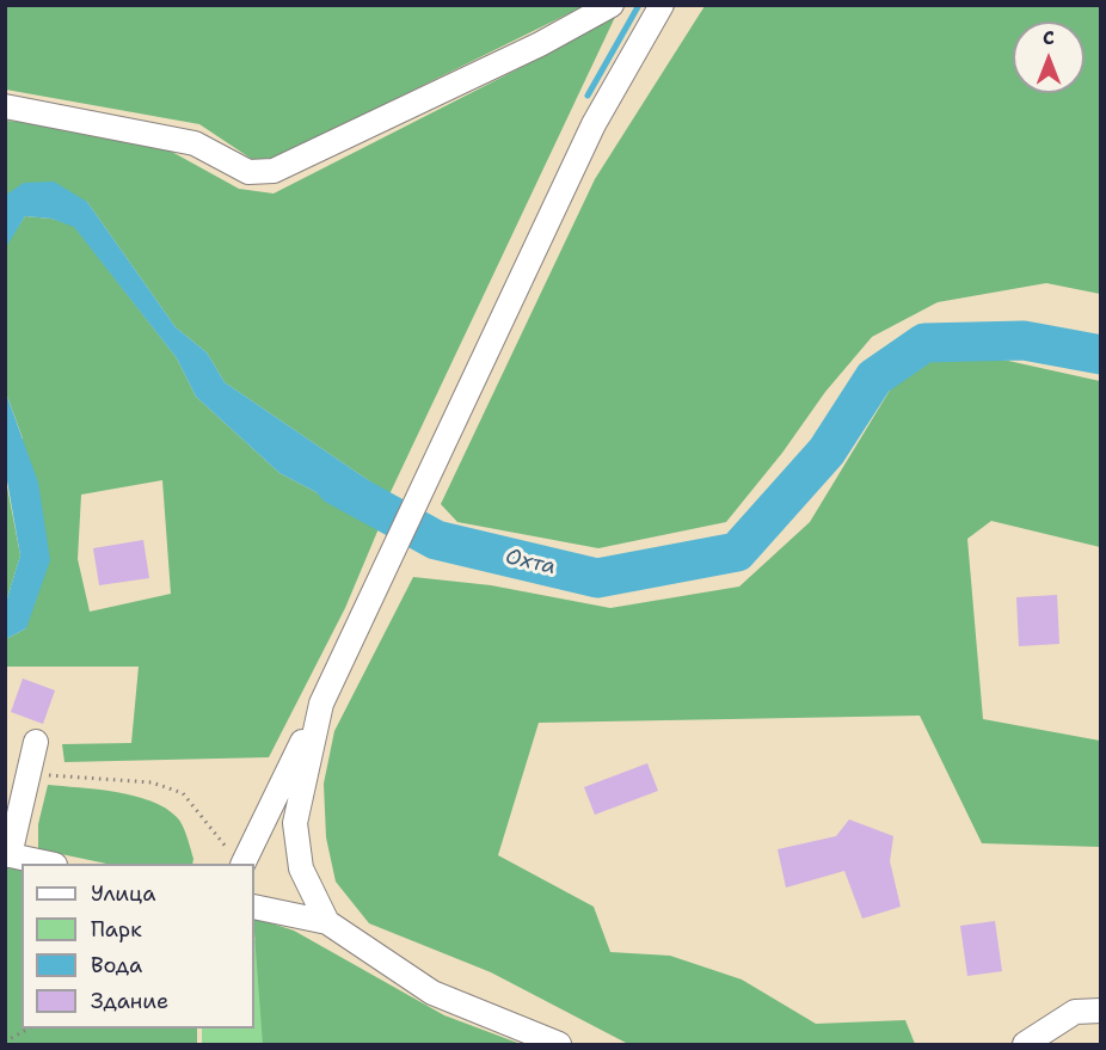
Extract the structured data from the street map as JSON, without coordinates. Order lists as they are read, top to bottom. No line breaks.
{"water":["Охта"],"legend":["Улица","Парк","Вода","Здание"],"north":"top"}
